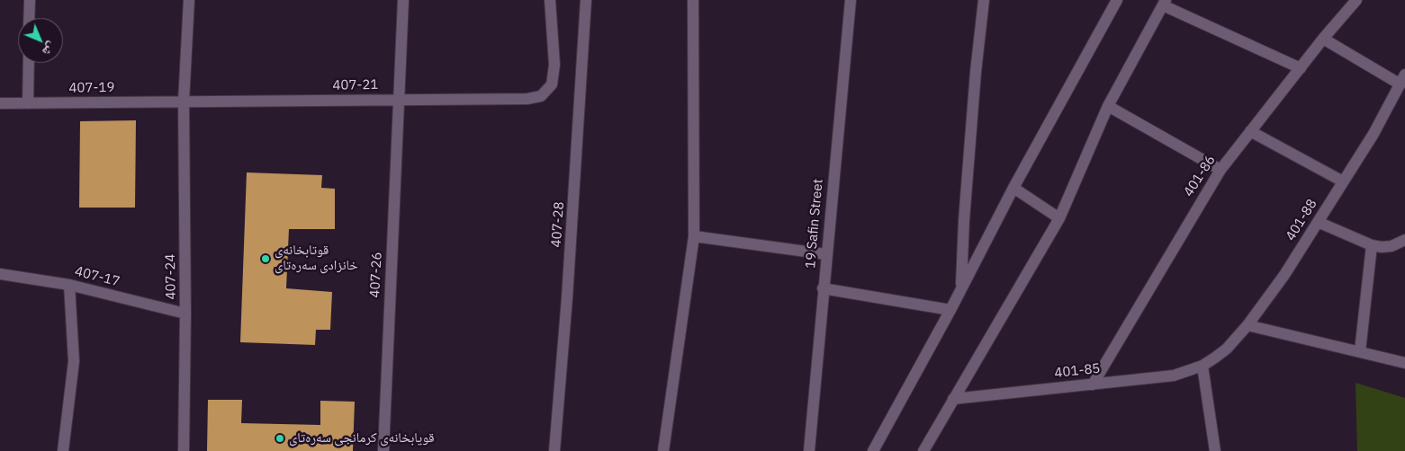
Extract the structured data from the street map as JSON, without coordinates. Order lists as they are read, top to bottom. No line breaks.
{"streets":{"street":["407-21","407-19","401-86","401-88","19 Safin Street","407-28","407-26","407-17","407-24","401-85"]},"crossings":[["407-21","407-19"],["407-21","407-26"],["407-21","407-24"],["407-19","407-24"],["401-86","401-85"],["401-88","401-85"],["407-17","407-24"]],"places":["قوتابخانەی خانزادی سەرەتای","قویابخانەی کرمانجی سەرەتای"],"north":"bottom right"}
